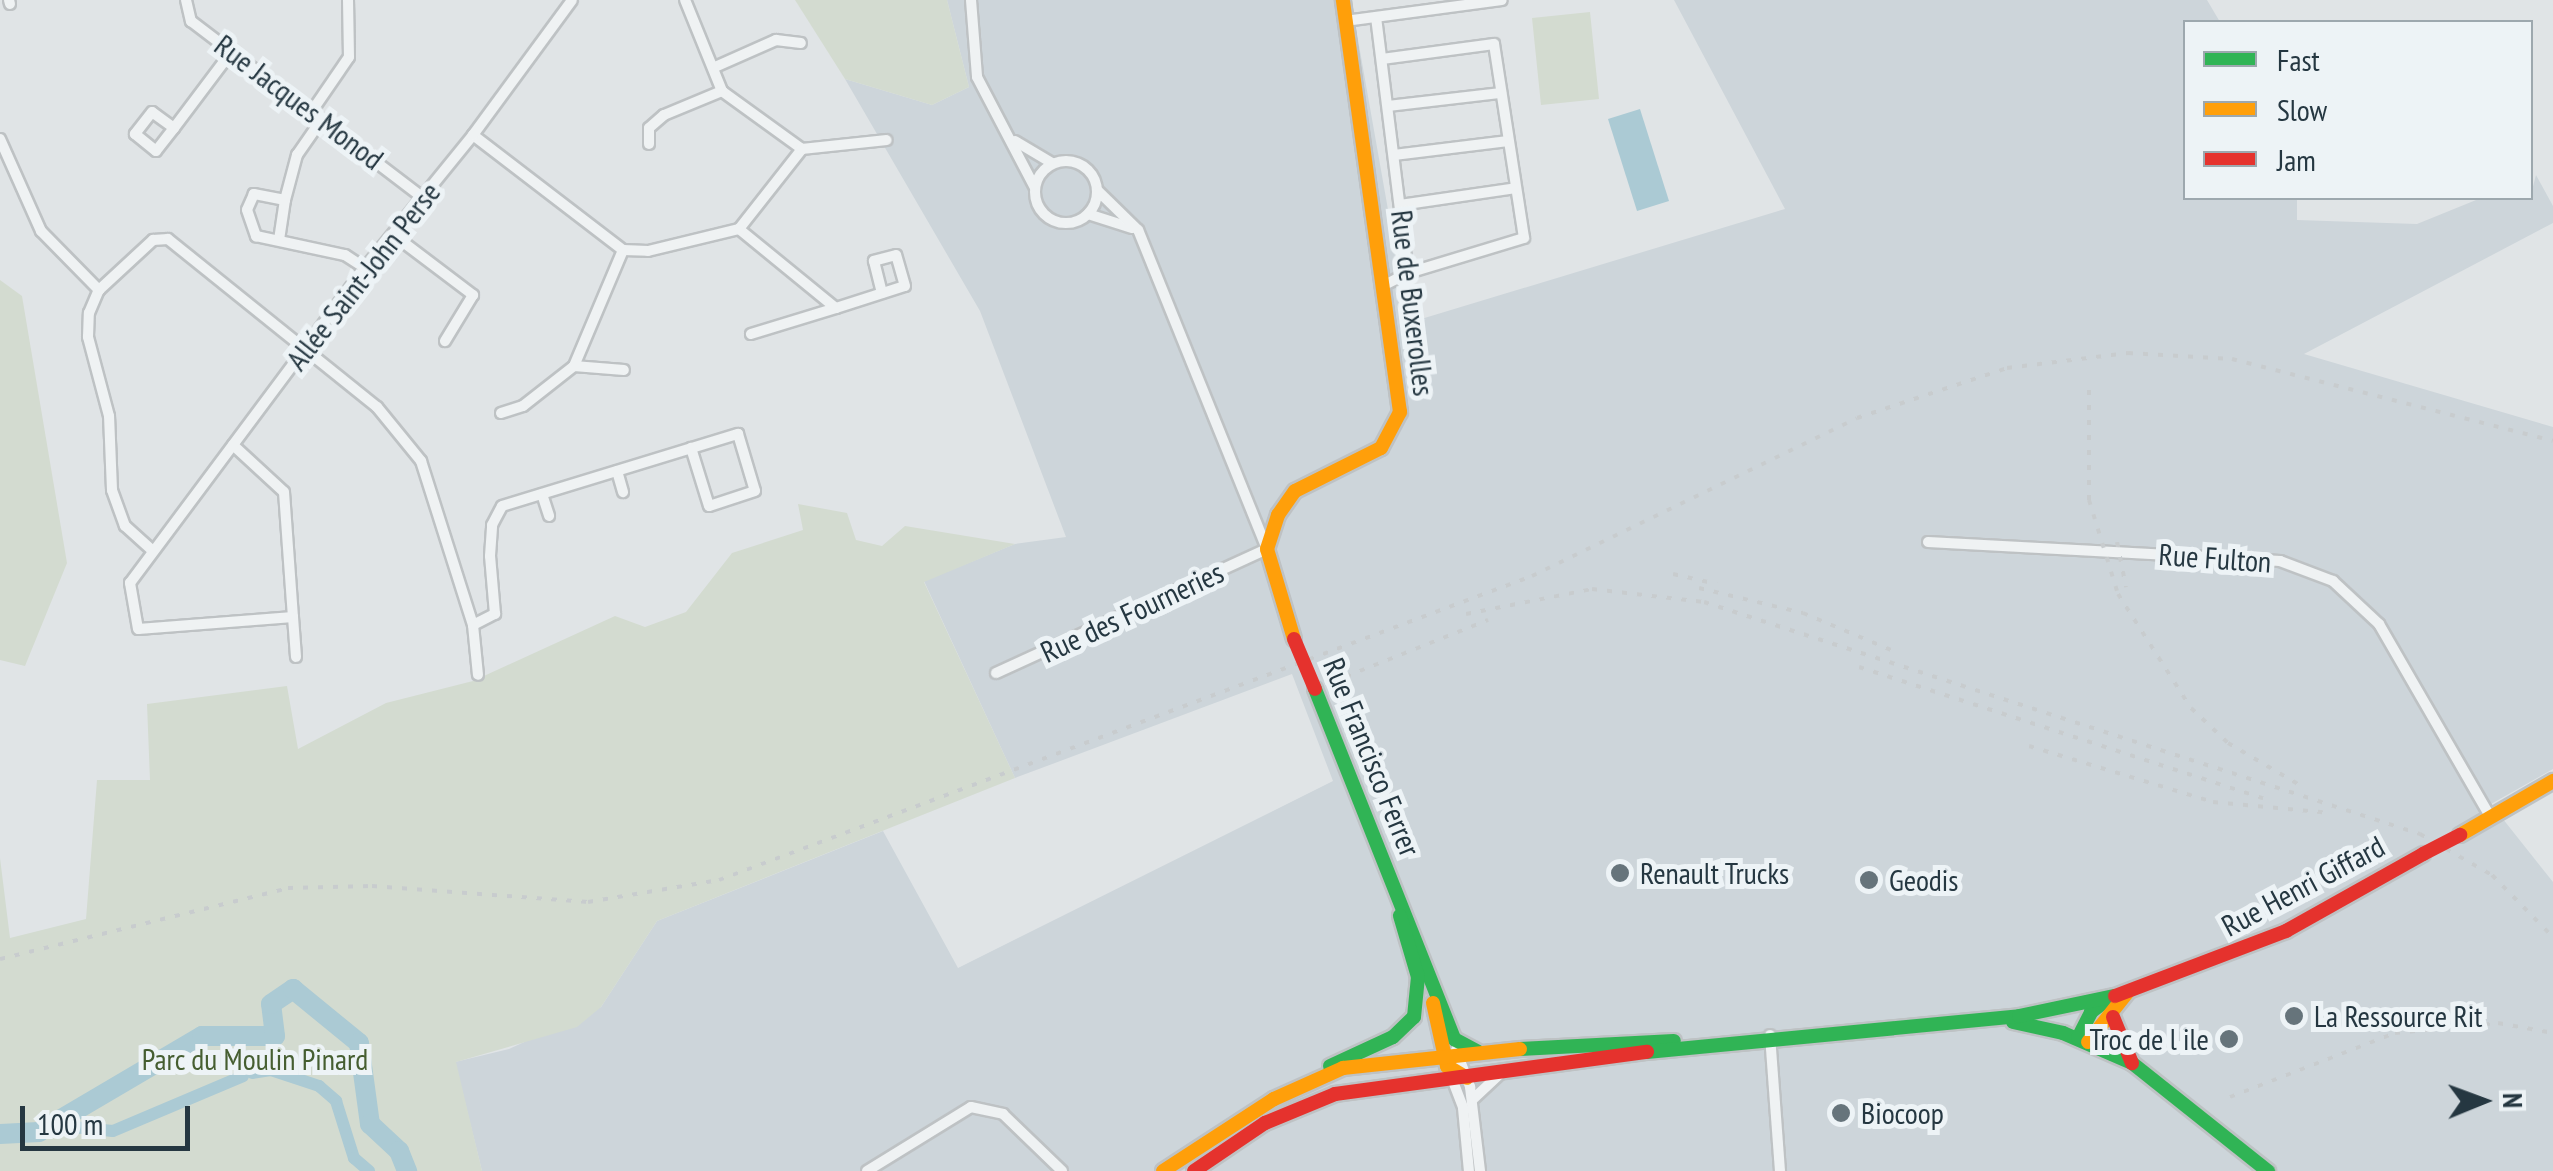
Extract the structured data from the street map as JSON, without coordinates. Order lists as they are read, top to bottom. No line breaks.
{"streets":{"street":["Rue Jacques Monod","Allée Saint-John Perse","Rue de Buxerolles","Rue Fulton","Rue des Fourneries","Rue Francisco Ferrer","Rue Henri Giffard"]},"crossings":[["Rue Jacques Monod","Allée Saint-John Perse"],["Rue de Buxerolles","Rue des Fourneries"],["Rue de Buxerolles","Rue Francisco Ferrer"],["Rue Fulton","Rue Henri Giffard"],["Rue des Fourneries","Rue Francisco Ferrer"]],"parks":["Parc du Moulin Pinard"],"places":["Renault Trucks","Geodis","La Ressource Rit","Troc de l ile","Biocoop"],"legend":["Fast","Slow","Jam"],"scale_bar":"100 m","north":"right"}
